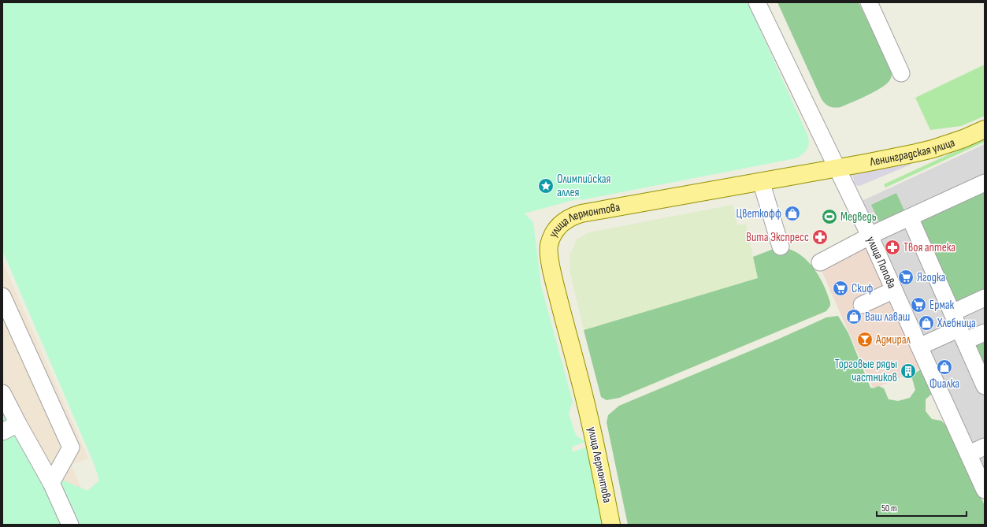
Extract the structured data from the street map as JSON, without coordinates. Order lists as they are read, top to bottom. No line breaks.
{"streets":{"main road":["Ленинградская улица","улица Лермонтова"],"street":["улица Попова"]},"crossings":[["Ленинградская улица","улица Лермонтова"],["Ленинградская улица","улица Попова"],["улица Лермонтова","улица Попова"]],"places":{"place":["Олимпийская аллея"],"shop":["Цветкофф","Ваш лаваш","Хлебница","Фиалка"],"sports":["Медведь"],"pharmacy":["Вита Экспресс","Твоя аптека"],"supermarket":["Ягодка","Скиф","Ермак"],"bar":["Адмирал"],"building":["Торговые ряды частников"]},"scale_bar":"50 m"}
